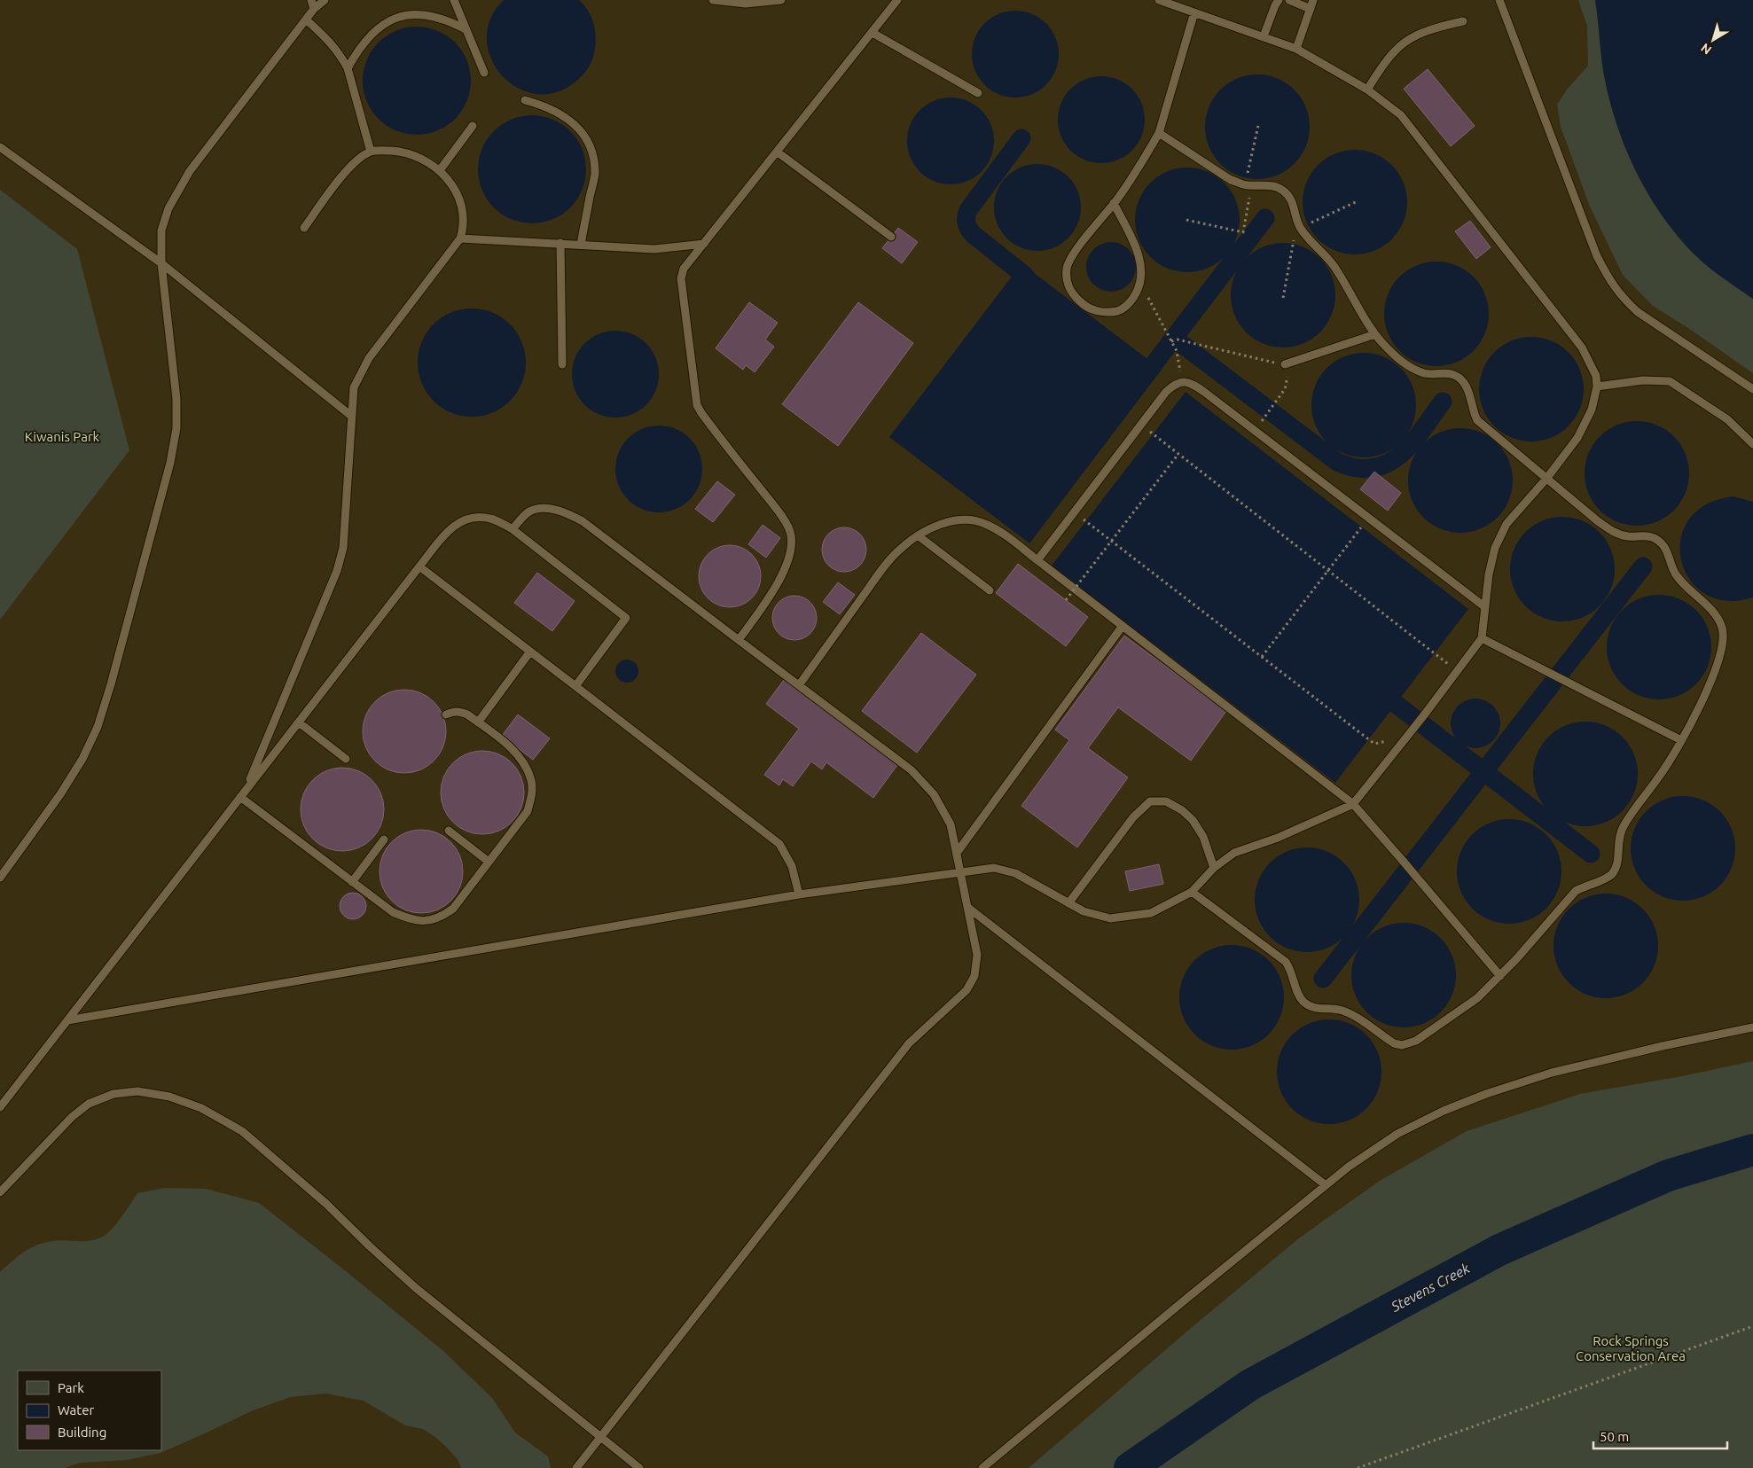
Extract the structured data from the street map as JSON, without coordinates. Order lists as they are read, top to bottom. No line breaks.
{"water":["Stevens Creek"],"parks":["Kiwanis Park","Rock Springs Conservation Area"],"legend":["Park","Water","Building"],"scale_bar":"50 m","north":"bottom left"}
